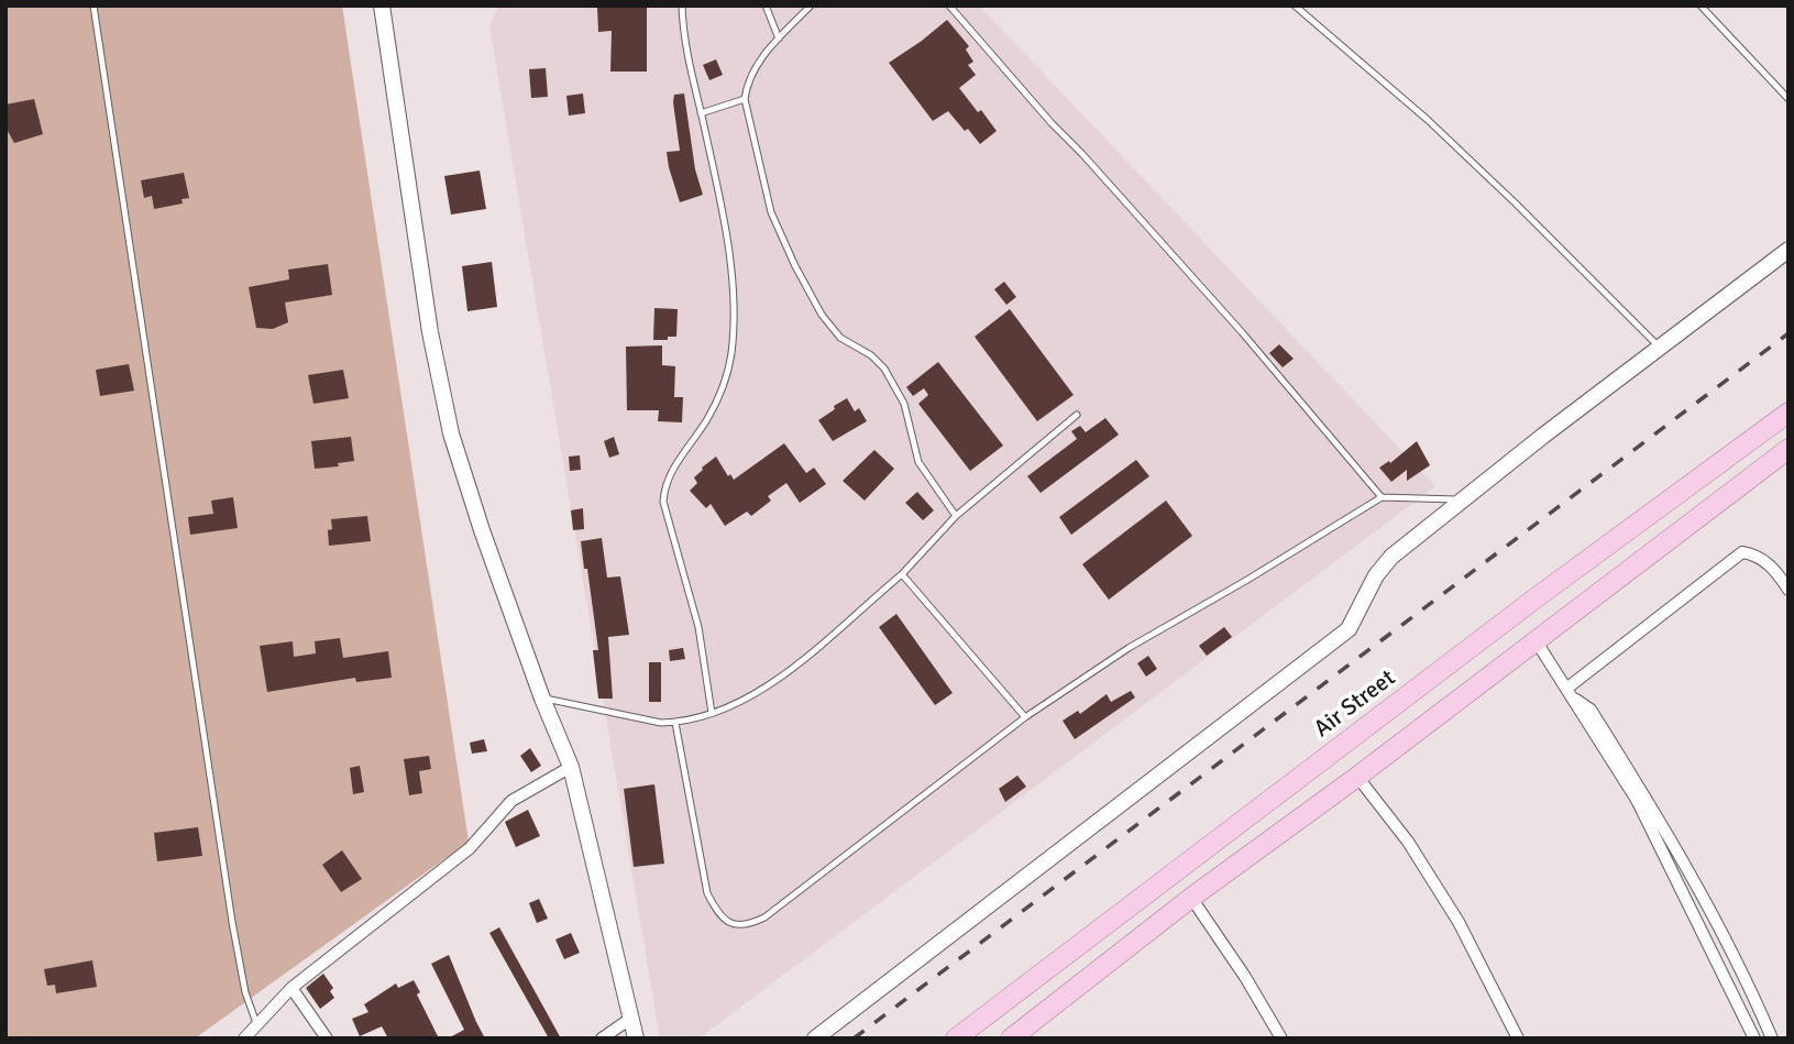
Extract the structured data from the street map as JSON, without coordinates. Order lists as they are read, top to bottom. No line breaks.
{"streets":{"main road":["Air Street"]}}
